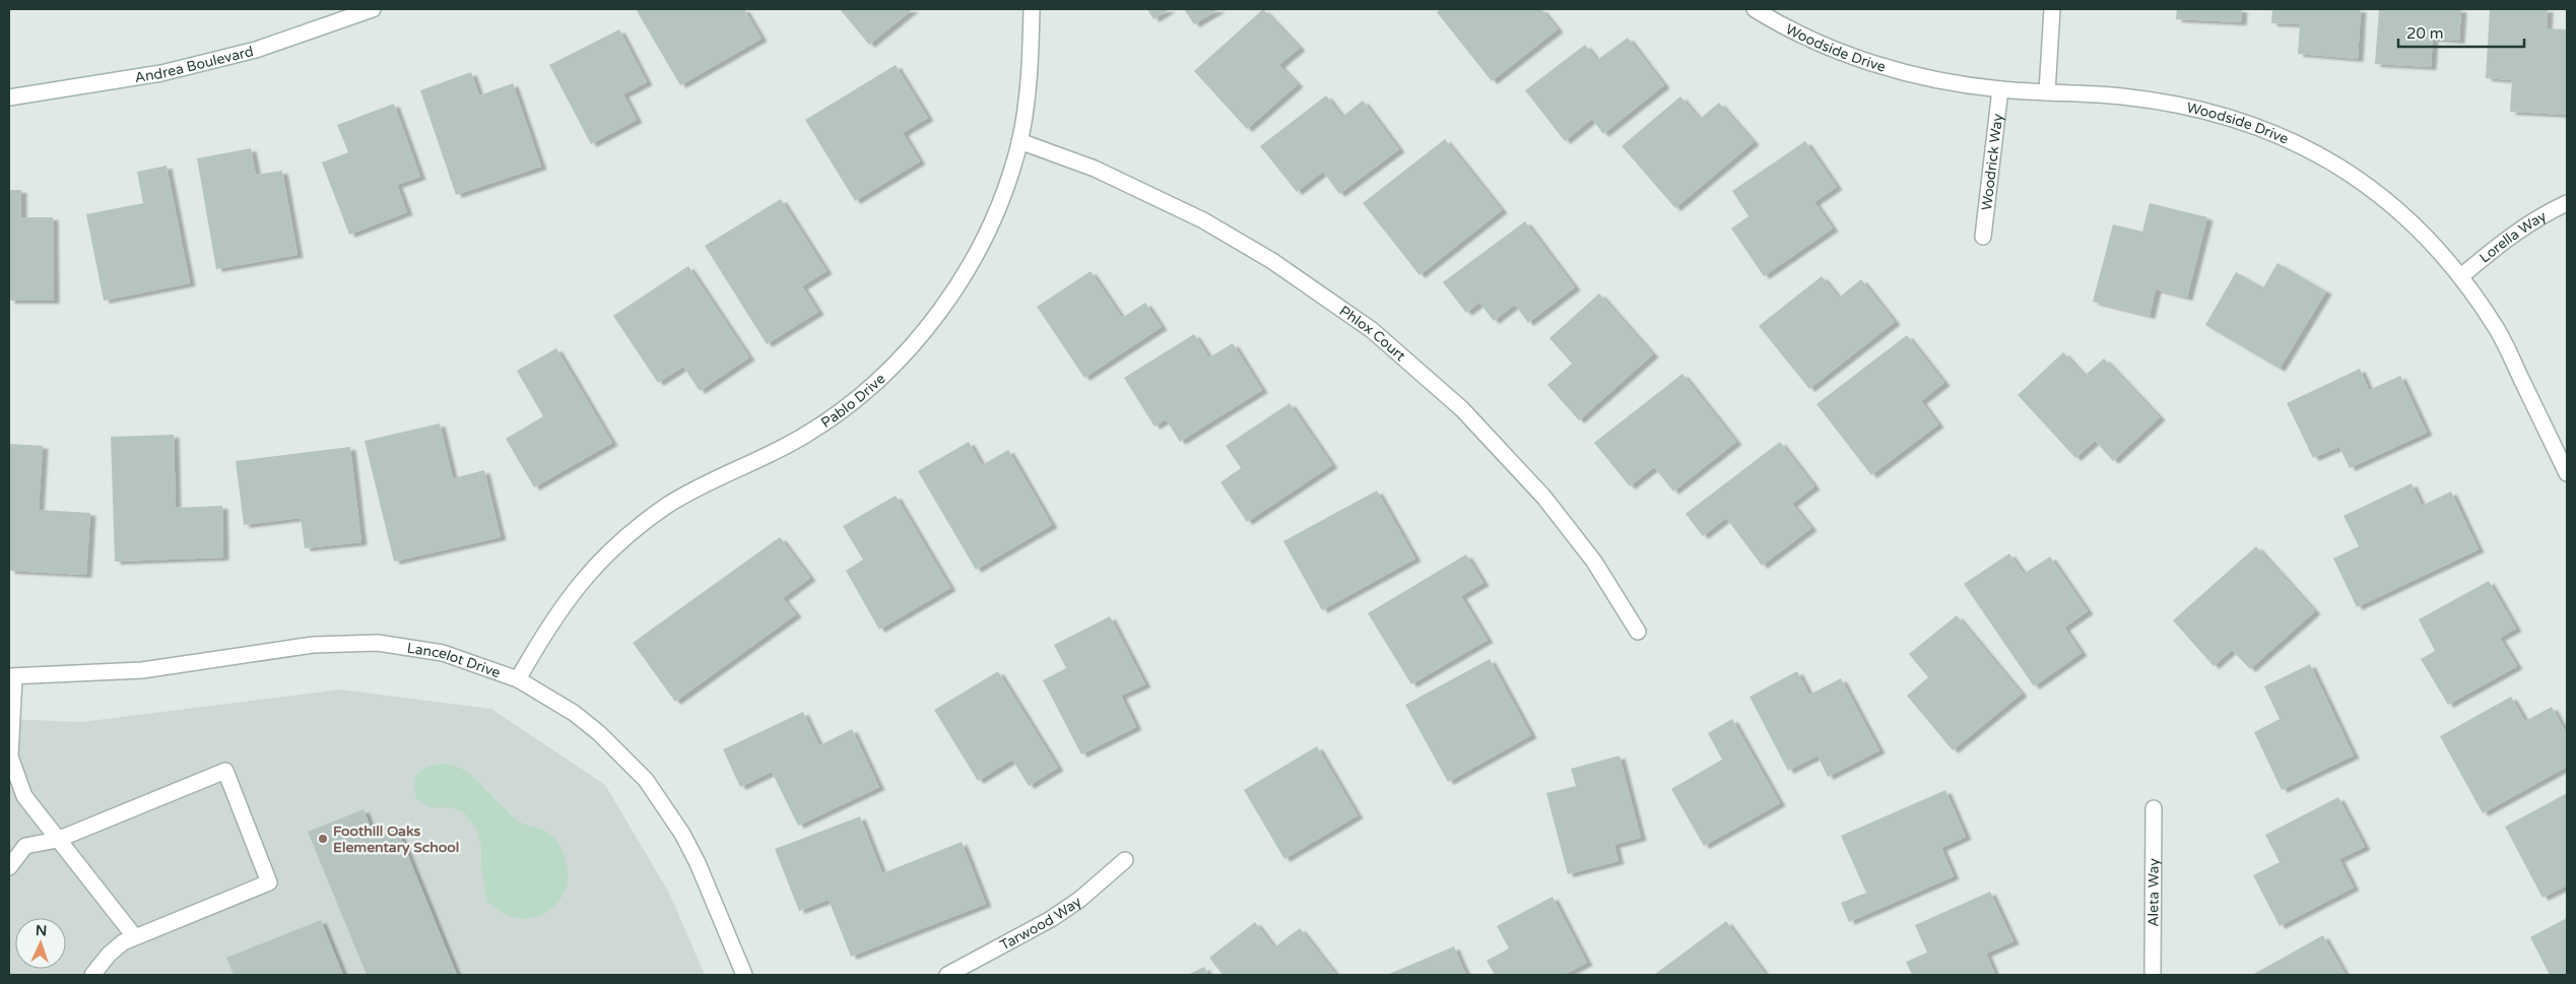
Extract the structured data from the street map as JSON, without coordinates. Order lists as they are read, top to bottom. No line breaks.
{"streets":{"street":["Woodside Drive","Andrea Boulevard","Woodrick Way","Lorella Way","Phlox Court","Pablo Drive","Lancelot Drive","Aleta Way","Tarwood Way"]},"crossings":[["Woodside Drive","Woodrick Way"],["Woodside Drive","Lorella Way"],["Phlox Court","Pablo Drive"],["Pablo Drive","Lancelot Drive"]],"places":["Foothill Oaks Elementary School"],"scale_bar":"20 m","north":"top"}
